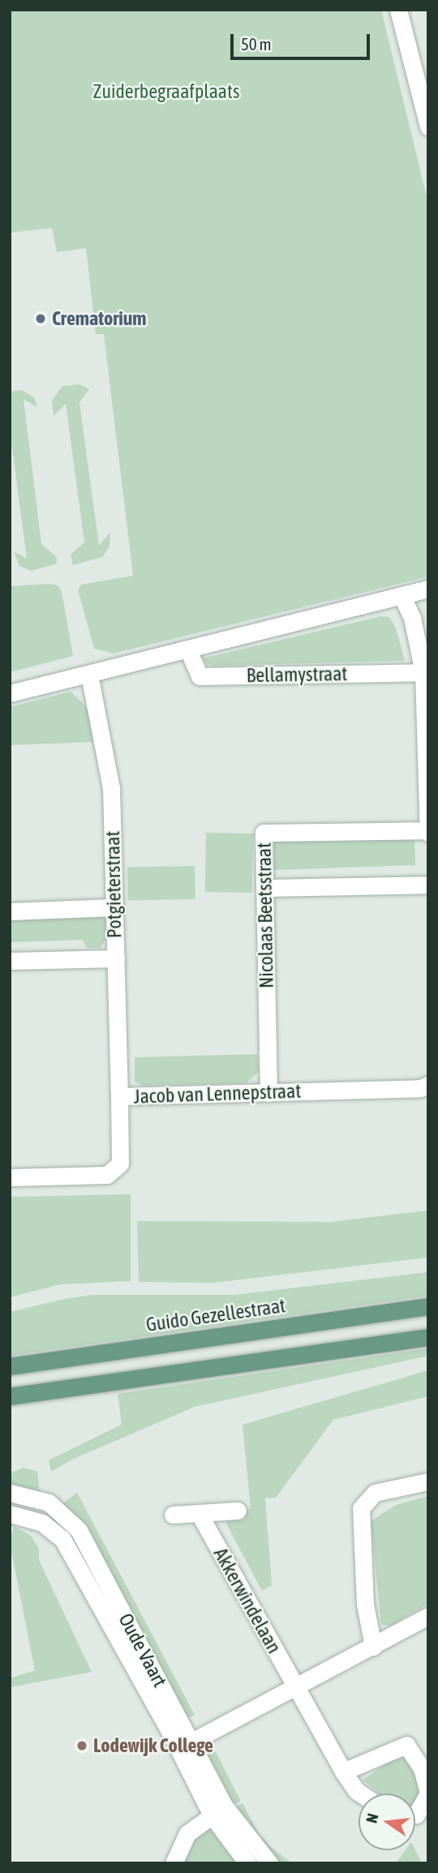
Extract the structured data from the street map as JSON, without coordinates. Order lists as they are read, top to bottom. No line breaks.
{"streets":{"main road":["Guido Gezellestraat"],"street":["Bellamystraat","Potgieterstraat","Nicolaas Beetsstraat","Jacob van Lennepstraat","Akkerwindelaan","Oude Vaart"]},"crossings":[["Potgieterstraat","Jacob van Lennepstraat"],["Nicolaas Beetsstraat","Jacob van Lennepstraat"]],"parks":["Zuiderbegraafplaats"],"places":["Crematorium","Lodewijk College"],"scale_bar":"50 m","north":"left"}
